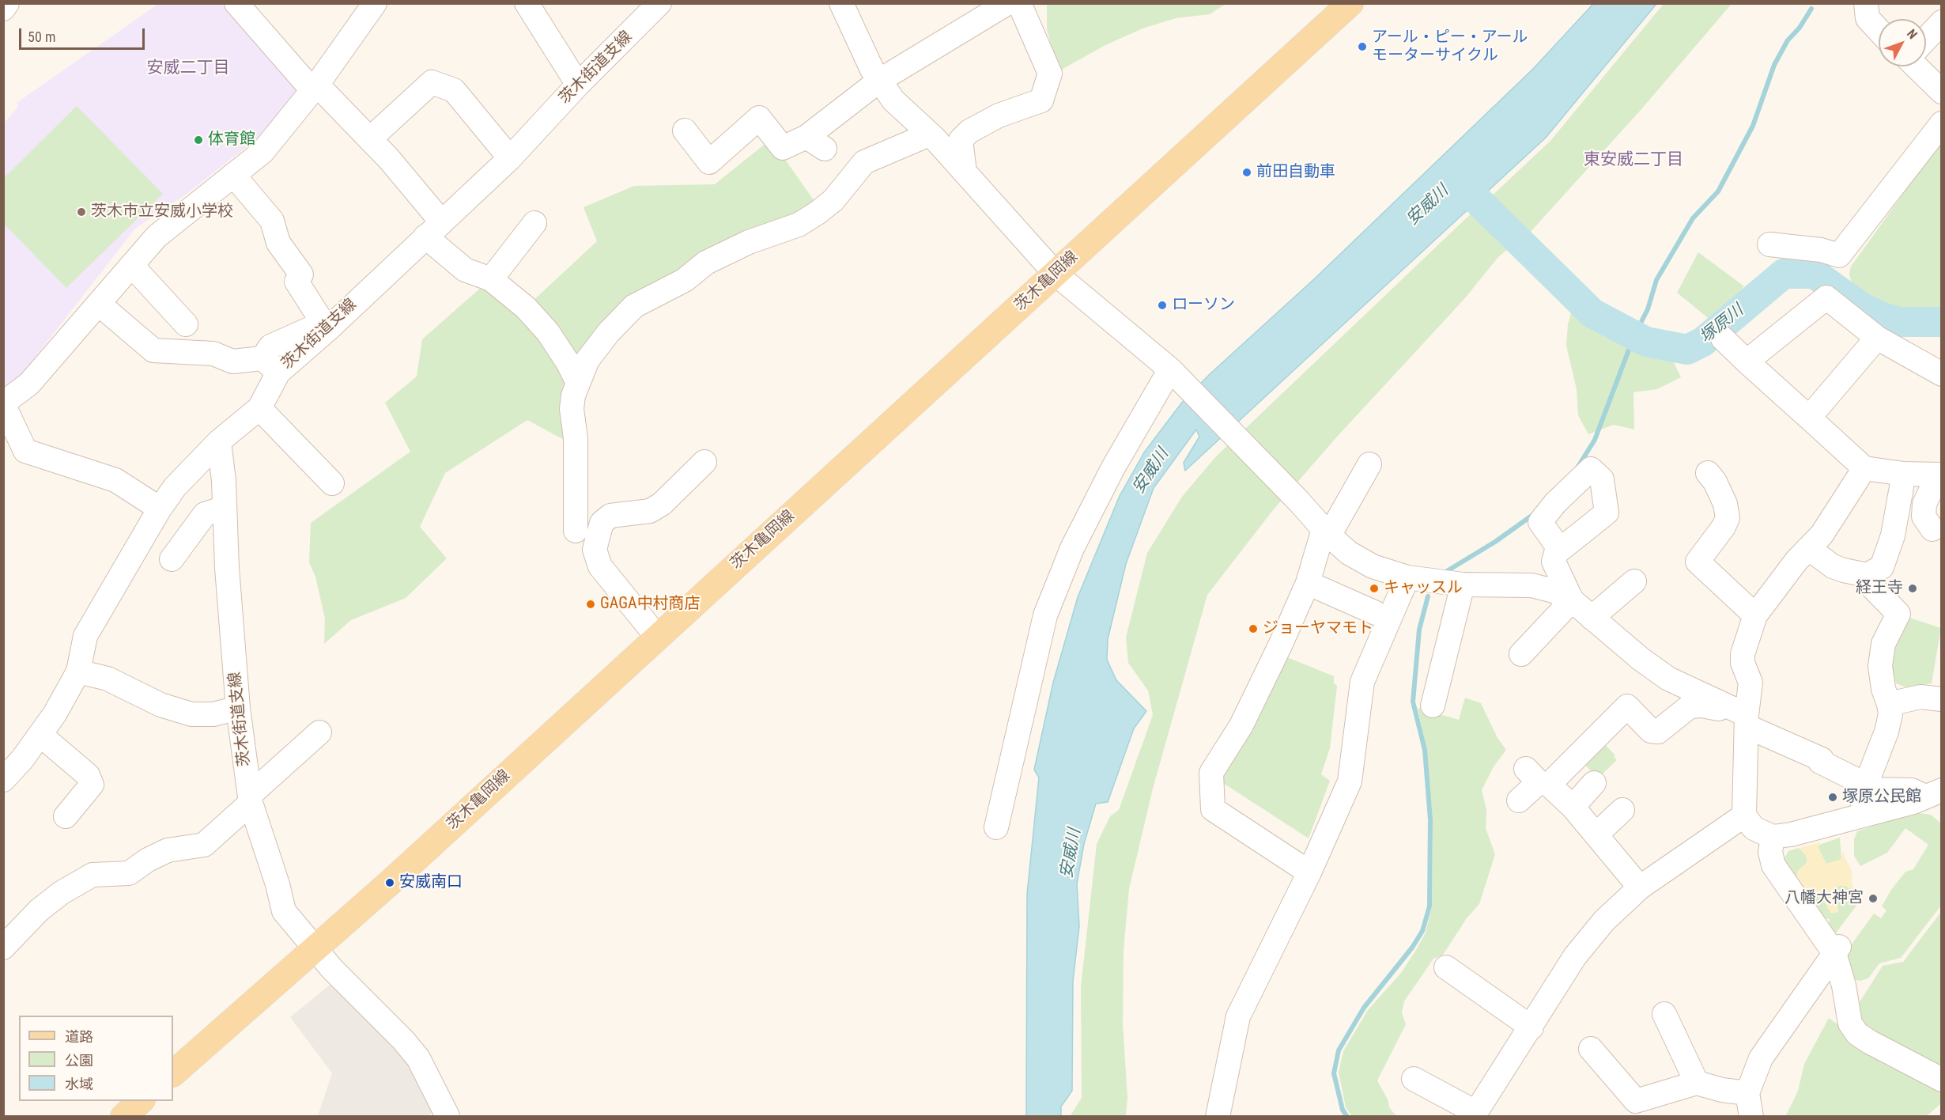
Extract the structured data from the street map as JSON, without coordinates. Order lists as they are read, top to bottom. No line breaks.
{"streets":{"main road":["茨木亀岡線"],"street":["茨木街道支線"]},"crossings":[["茨木街道支線","茨木亀岡線"]],"districts":["安威二丁目","東安威二丁目"],"water":["安威川","塚原川"],"places":["アール・ピー・アール モーターサイクル","体育館","前田自動車","茨木市立安威小学校","ローソン","キャッスル","経王寺","GAGA中村商店","ジョーヤマモト","塚原公民館","安威南口","八幡大神宮"],"legend":["道路","公園","水域"],"scale_bar":"50 m","north":"top right"}
